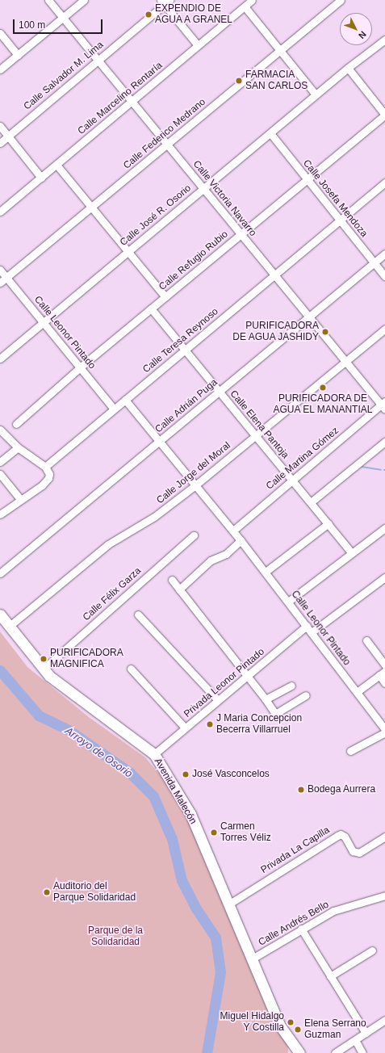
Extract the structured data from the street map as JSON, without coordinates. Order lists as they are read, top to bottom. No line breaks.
{"streets":{"street":["Calle Salvador M. Lima","Calle Marcelino Rentaría","Calle Federico Medrano","Calle Victoria Navarro","Calle Josefa Mendoza","Calle José R. Osorio","Calle Refugio Rubio","Calle Leonor Pintado","Calle Teresa Reynoso","Calle Adrián Puga","Calle Elena Pantoja","Calle Martina Gómez","Calle Jorge del Moral","Calle Félix Garza","Privada Leonor Pintado","Avenida Malecón","Privada La Capilla","Calle Andrés Bello"]},"crossings":[["Calle Salvador M. Lima","Calle Victoria Navarro"],["Calle Marcelino Rentaría","Calle Victoria Navarro"],["Calle Federico Medrano","Calle Victoria Navarro"],["Calle Federico Medrano","Calle Leonor Pintado"],["Calle Victoria Navarro","Calle José R. Osorio"],["Calle Victoria Navarro","Calle Refugio Rubio"],["Calle Victoria Navarro","Calle Teresa Reynoso"],["Calle Victoria Navarro","Calle Adrián Puga"],["Calle Victoria Navarro","Calle Martina Gómez"],["Calle Victoria Navarro","Calle Jorge del Moral"],["Calle Josefa Mendoza","Calle José R. Osorio"],["Calle Josefa Mendoza","Calle Refugio Rubio"],["Calle Josefa Mendoza","Calle Teresa Reynoso"],["Calle Josefa Mendoza","Calle Adrián Puga"],["Calle José R. Osorio","Calle Leonor Pintado"],["Calle Refugio Rubio","Calle Leonor Pintado"],["Calle Refugio Rubio","Calle Elena Pantoja"],["Calle Leonor Pintado","Calle Teresa Reynoso"],["Calle Leonor Pintado","Calle Adrián Puga"],["Calle Leonor Pintado","Calle Martina Gómez"],["Calle Leonor Pintado","Calle Jorge del Moral"],["Calle Leonor Pintado","Privada Leonor Pintado"],["Calle Teresa Reynoso","Calle Elena Pantoja"],["Calle Adrián Puga","Calle Elena Pantoja"],["Calle Elena Pantoja","Calle Martina Gómez"],["Calle Elena Pantoja","Calle Jorge del Moral"],["Calle Jorge del Moral","Avenida Malecón"],["Calle Félix Garza","Avenida Malecón"],["Privada Leonor Pintado","Avenida Malecón"],["Avenida Malecón","Privada La Capilla"],["Avenida Malecón","Calle Andrés Bello"]],"water":["Arroyo de Osorio"],"parks":["Parque de la Solidaridad"],"places":["EXPENDIO DE AGUA A GRANEL","FARMACIA SAN CARLOS","PURIFICADORA DE AGUA JASHIDY","PURIFICADORA DE AGUA EL MANANTIAL","PURIFICADORA MAGNIFICA","J Maria Concepcion Becerra Villarruel","José Vasconcelos","Bodega Aurrera","Carmen Torres Véliz","Auditorio del Parque Solidaridad","Miguel Hidalgo Y Costilla","Elena Serrano Guzman"],"scale_bar":"100 m","north":"bottom right"}
